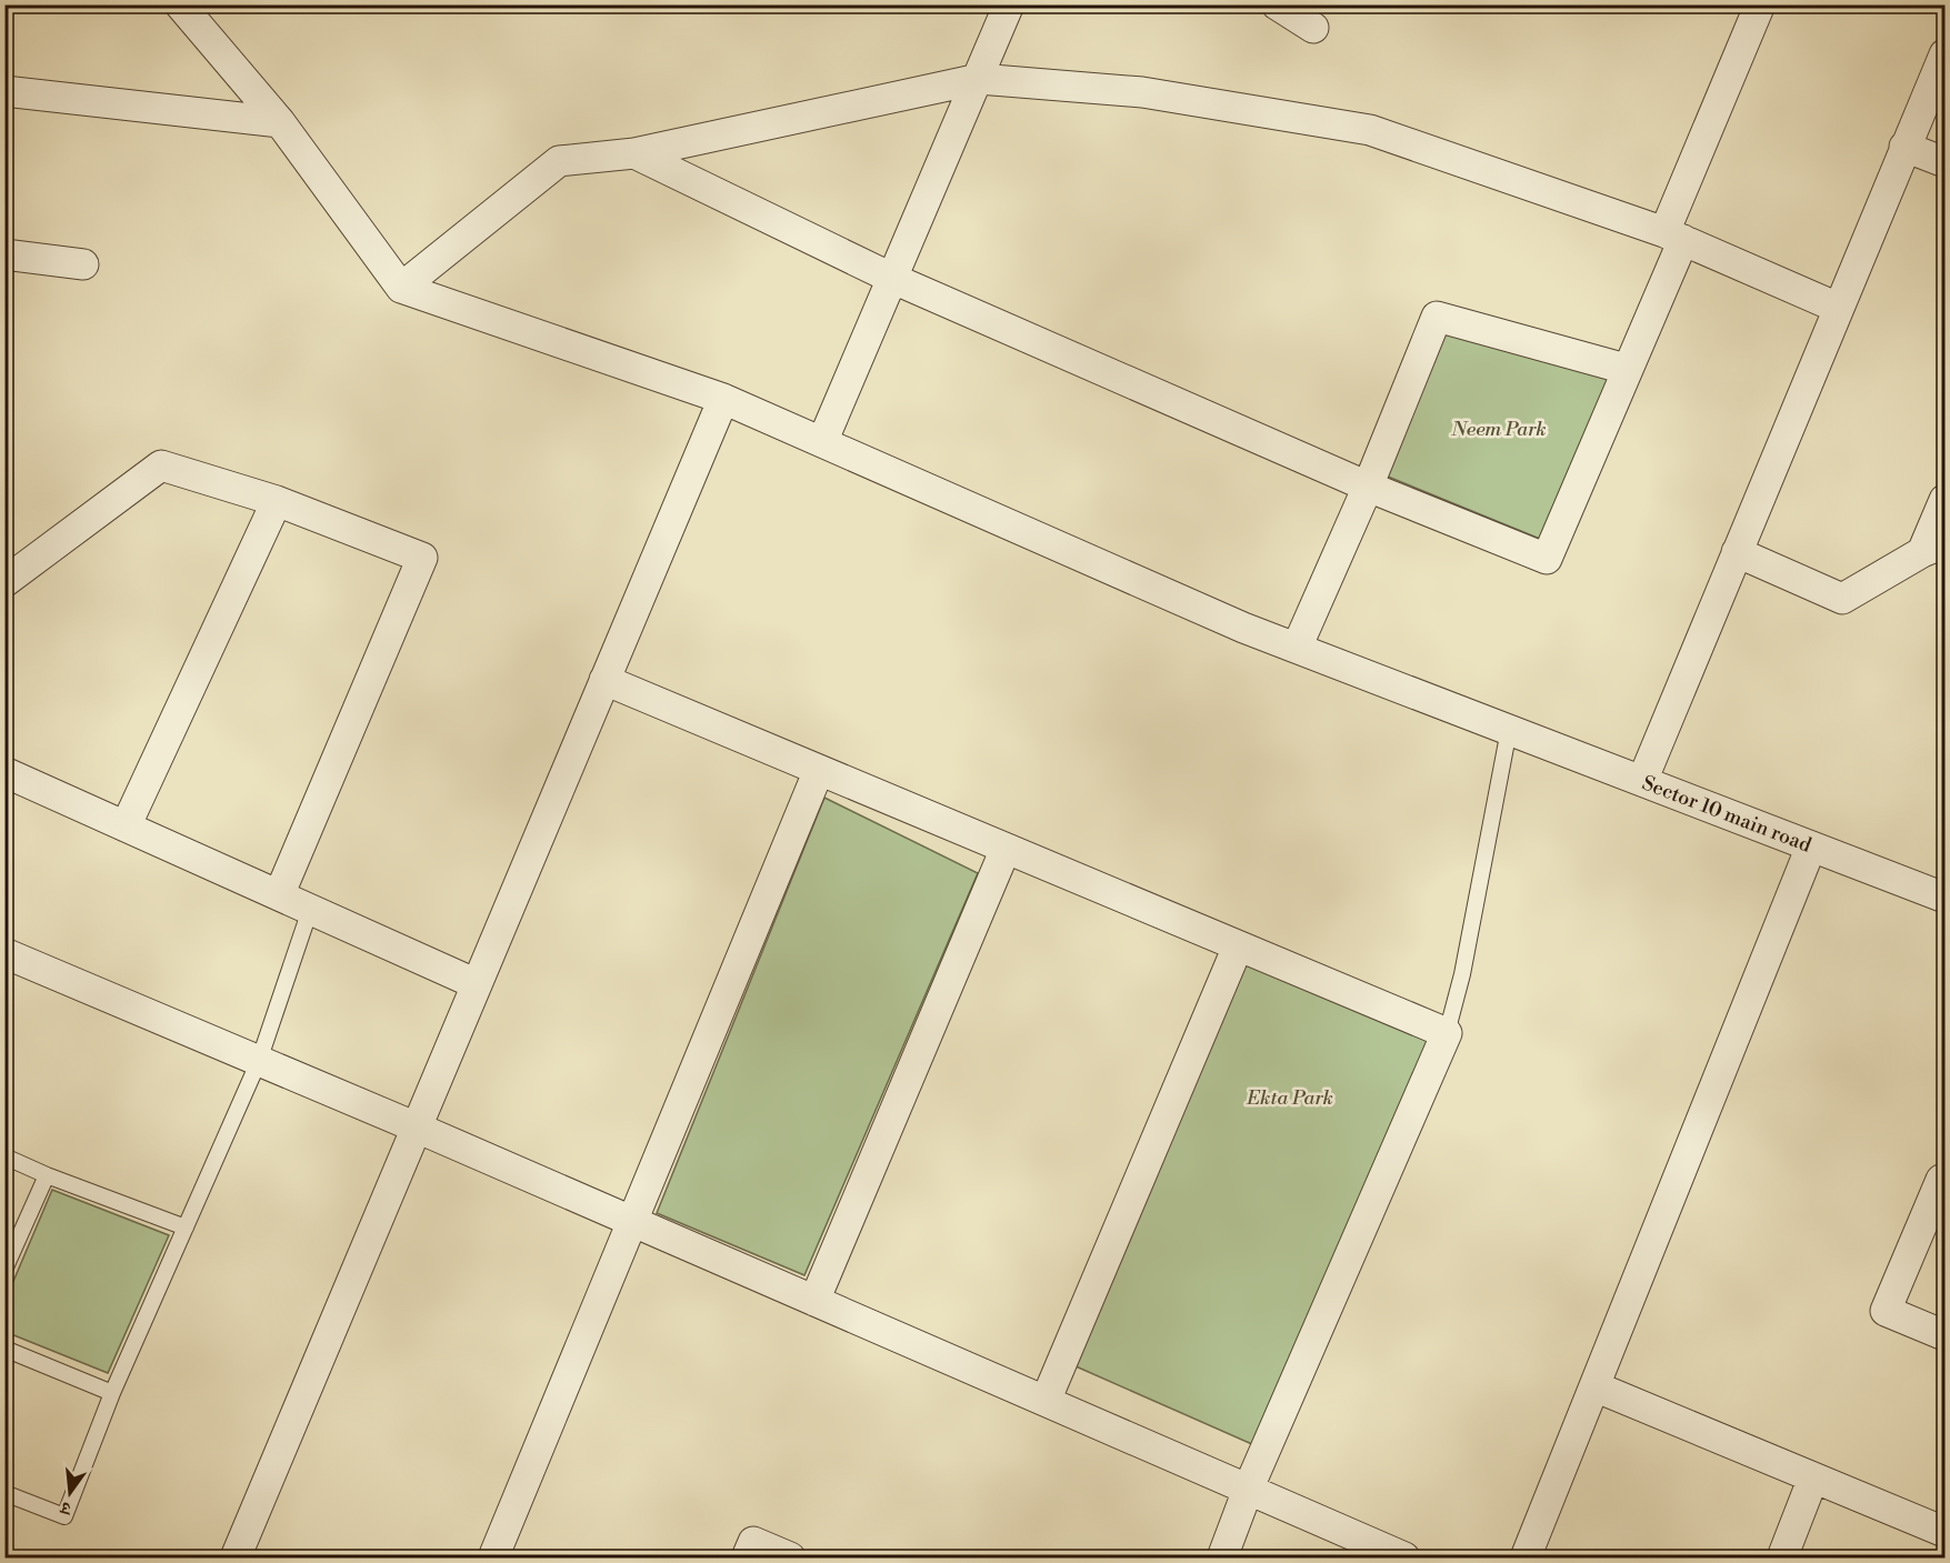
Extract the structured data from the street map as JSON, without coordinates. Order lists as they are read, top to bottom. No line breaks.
{"streets":{"street":["Sector 10 main road"]},"parks":["Neem Park","Ekta Park"],"north":"bottom"}
